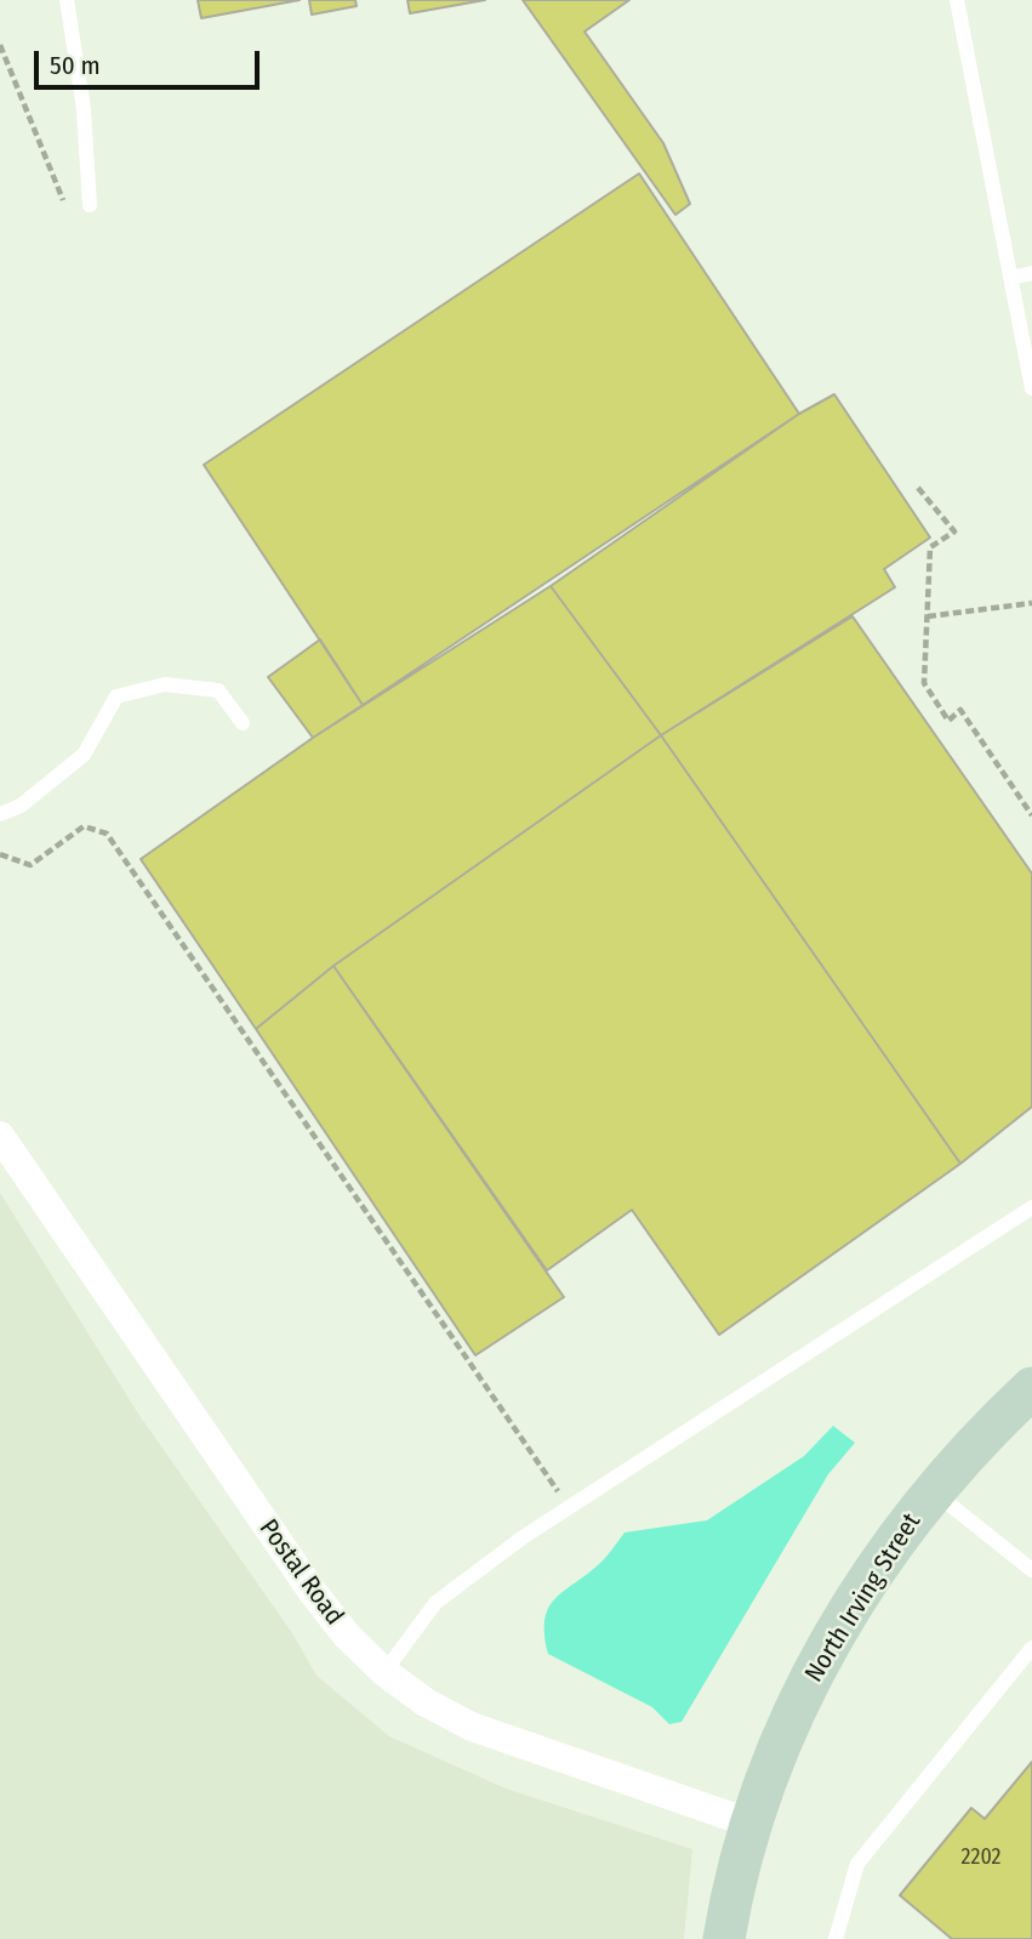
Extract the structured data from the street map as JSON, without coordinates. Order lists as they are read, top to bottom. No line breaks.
{"streets":{"street":["Postal Road","North Irving Street"]},"crossings":[["Postal Road","North Irving Street"]],"house_numbers":["2202"],"scale_bar":"50 m"}
